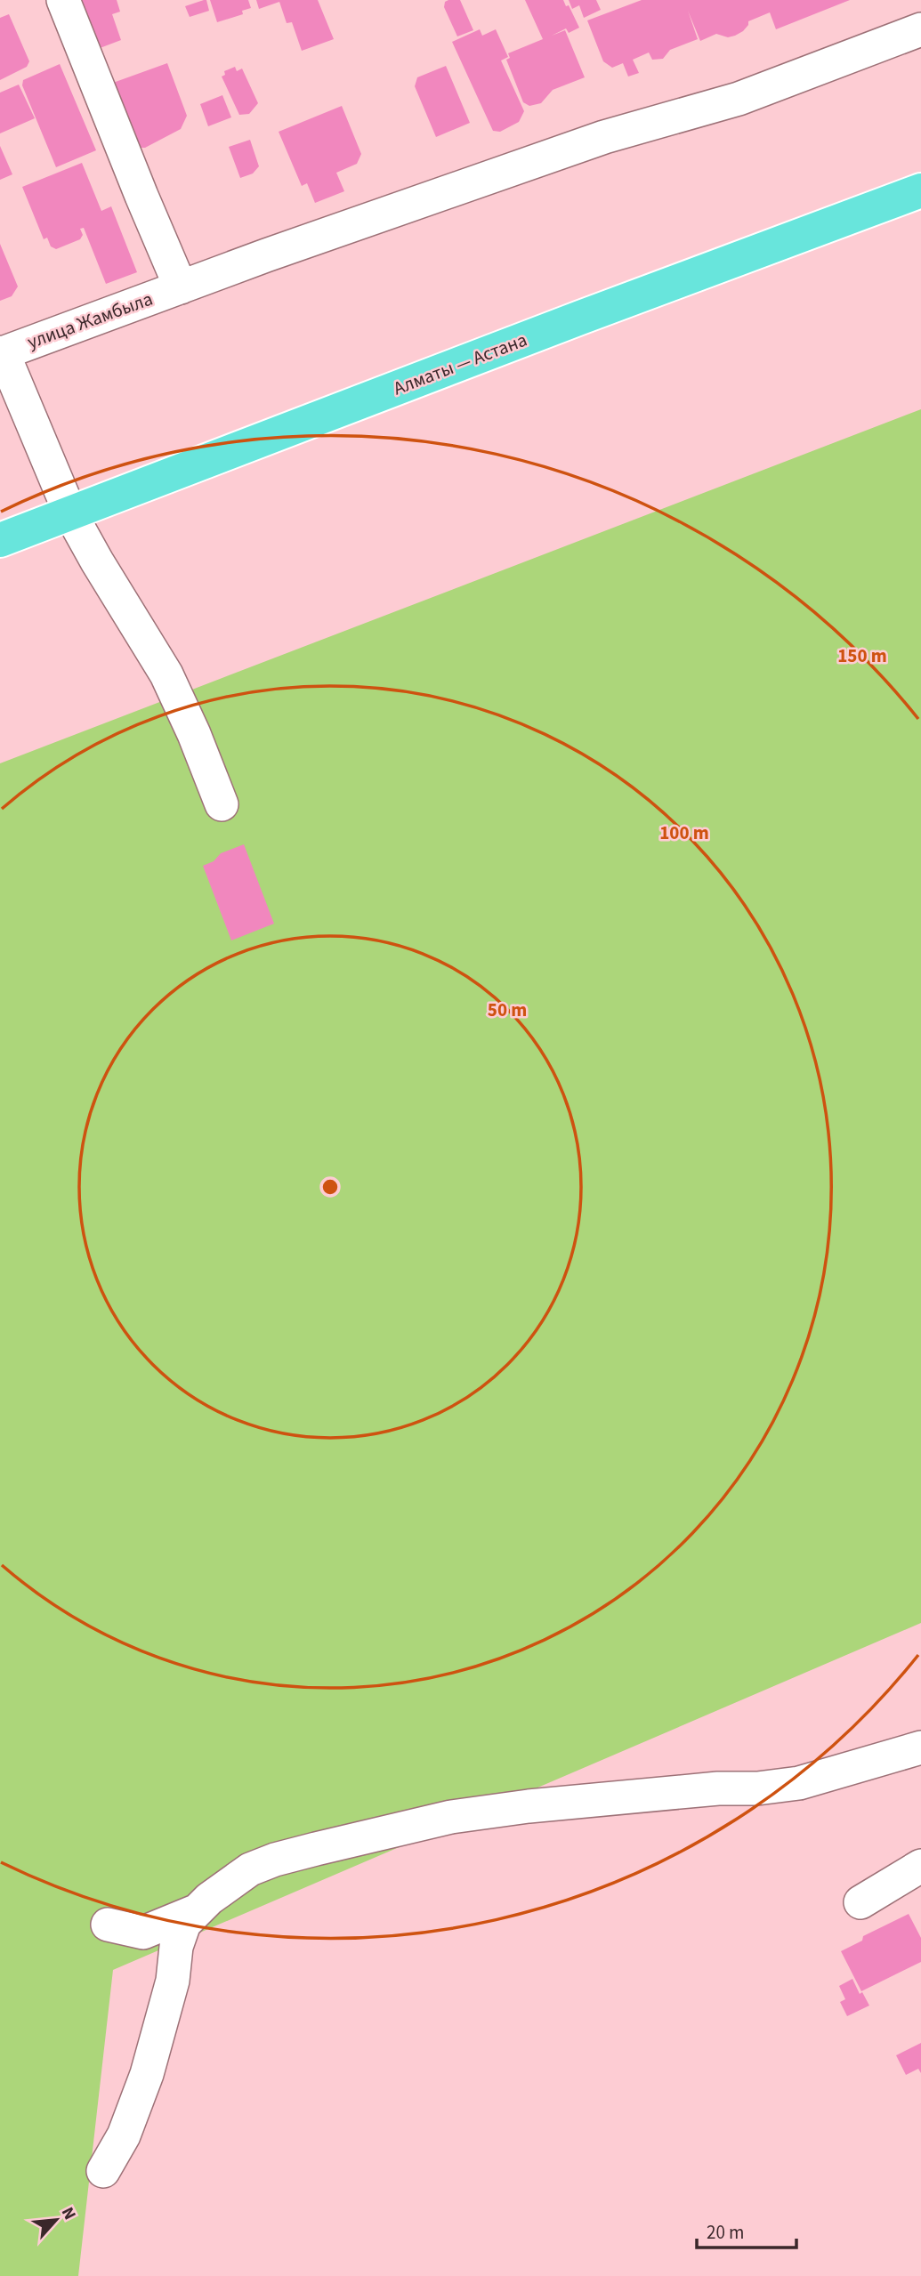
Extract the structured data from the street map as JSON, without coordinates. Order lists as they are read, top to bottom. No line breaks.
{"streets":{"highway":["Алматы — Астана"],"street":["улица Жамбыла"]},"scale_bar":"20 m","north":"top right","rings":["150 m","100 m","50 m"]}
